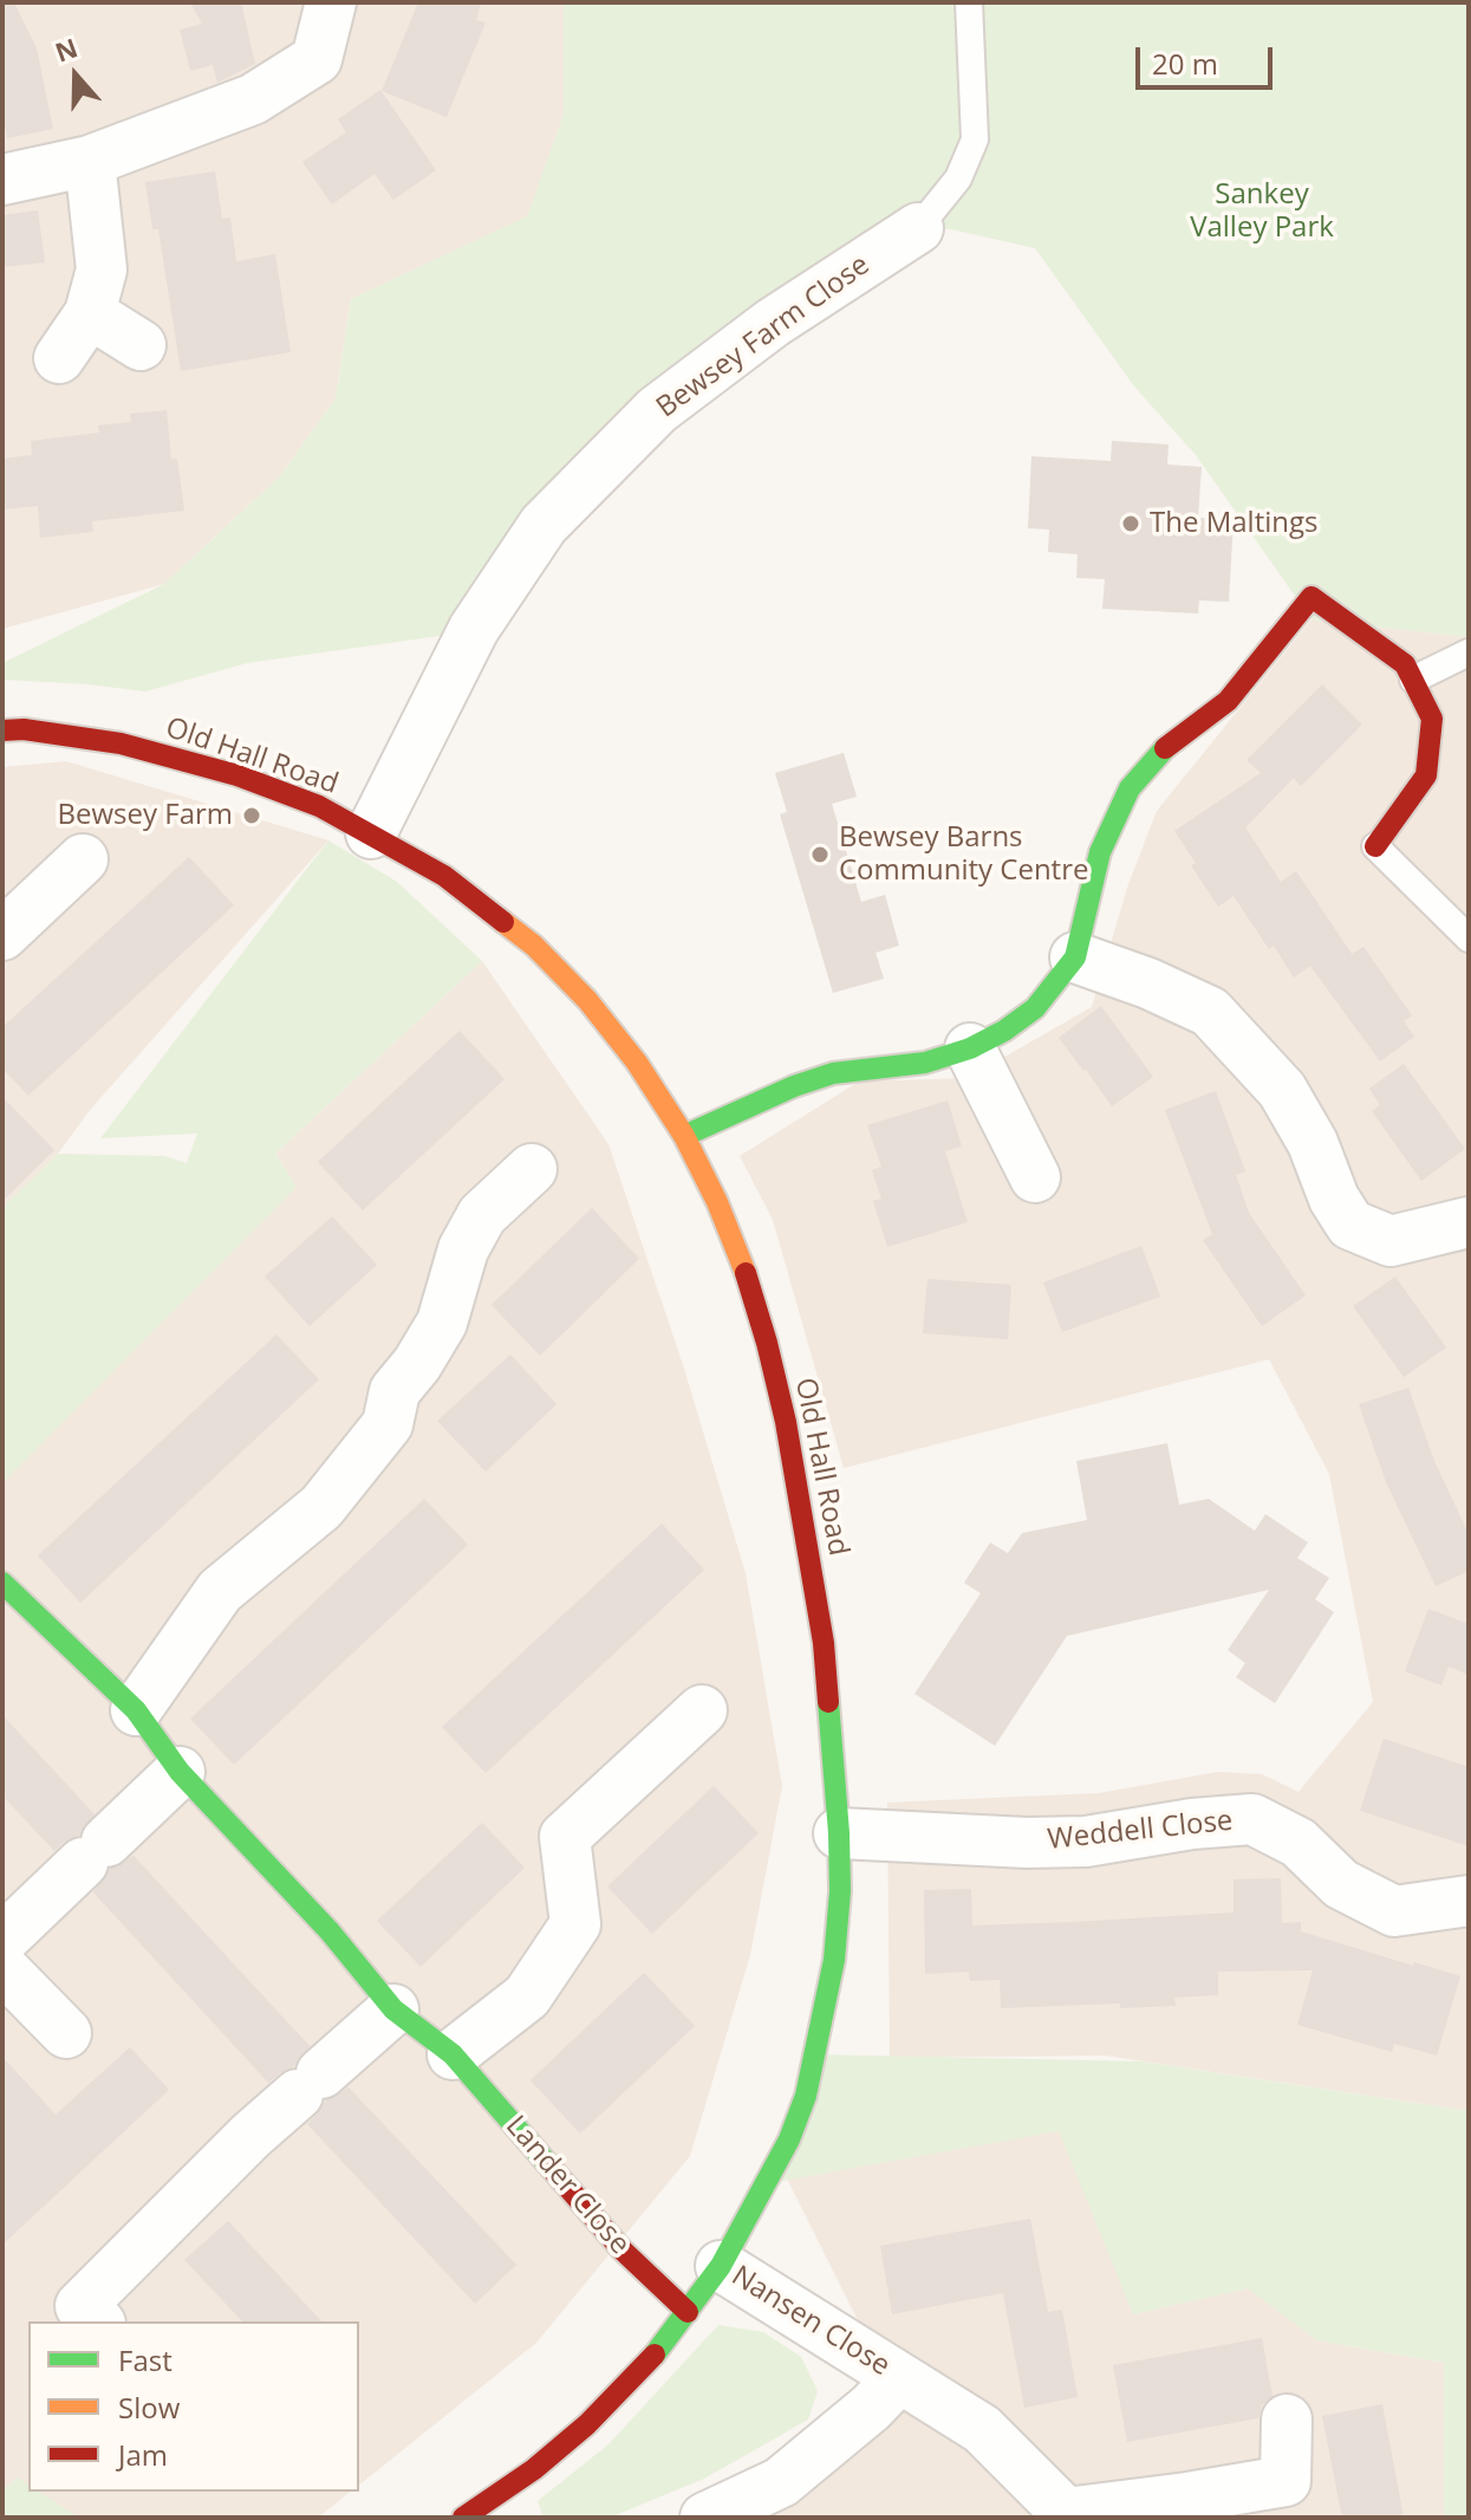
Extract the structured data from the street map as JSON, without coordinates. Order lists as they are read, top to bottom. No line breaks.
{"streets":{"street":["Bewsey Farm Close","Old Hall Road","Weddell Close","Lander Close","Nansen Close"]},"crossings":[["Bewsey Farm Close","Old Hall Road"],["Old Hall Road","Weddell Close"],["Old Hall Road","Lander Close"],["Old Hall Road","Nansen Close"]],"parks":["Sankey Valley Park"],"places":["The Maltings","Bewsey Farm","Bewsey Barns Community Centre"],"legend":["Fast","Slow","Jam"],"scale_bar":"20 m","north":"top"}
